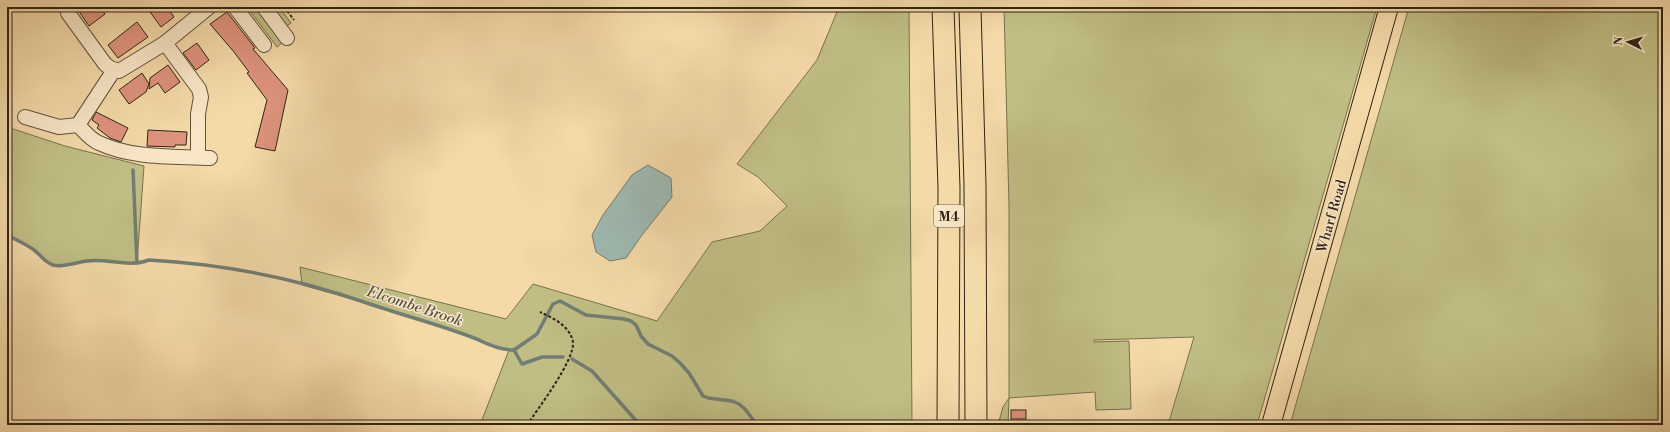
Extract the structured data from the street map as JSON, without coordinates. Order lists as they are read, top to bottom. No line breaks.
{"streets":{"highway":["M4"],"main road":["Wharf Road"]},"water":["Elcombe Brook"],"north":"left"}
